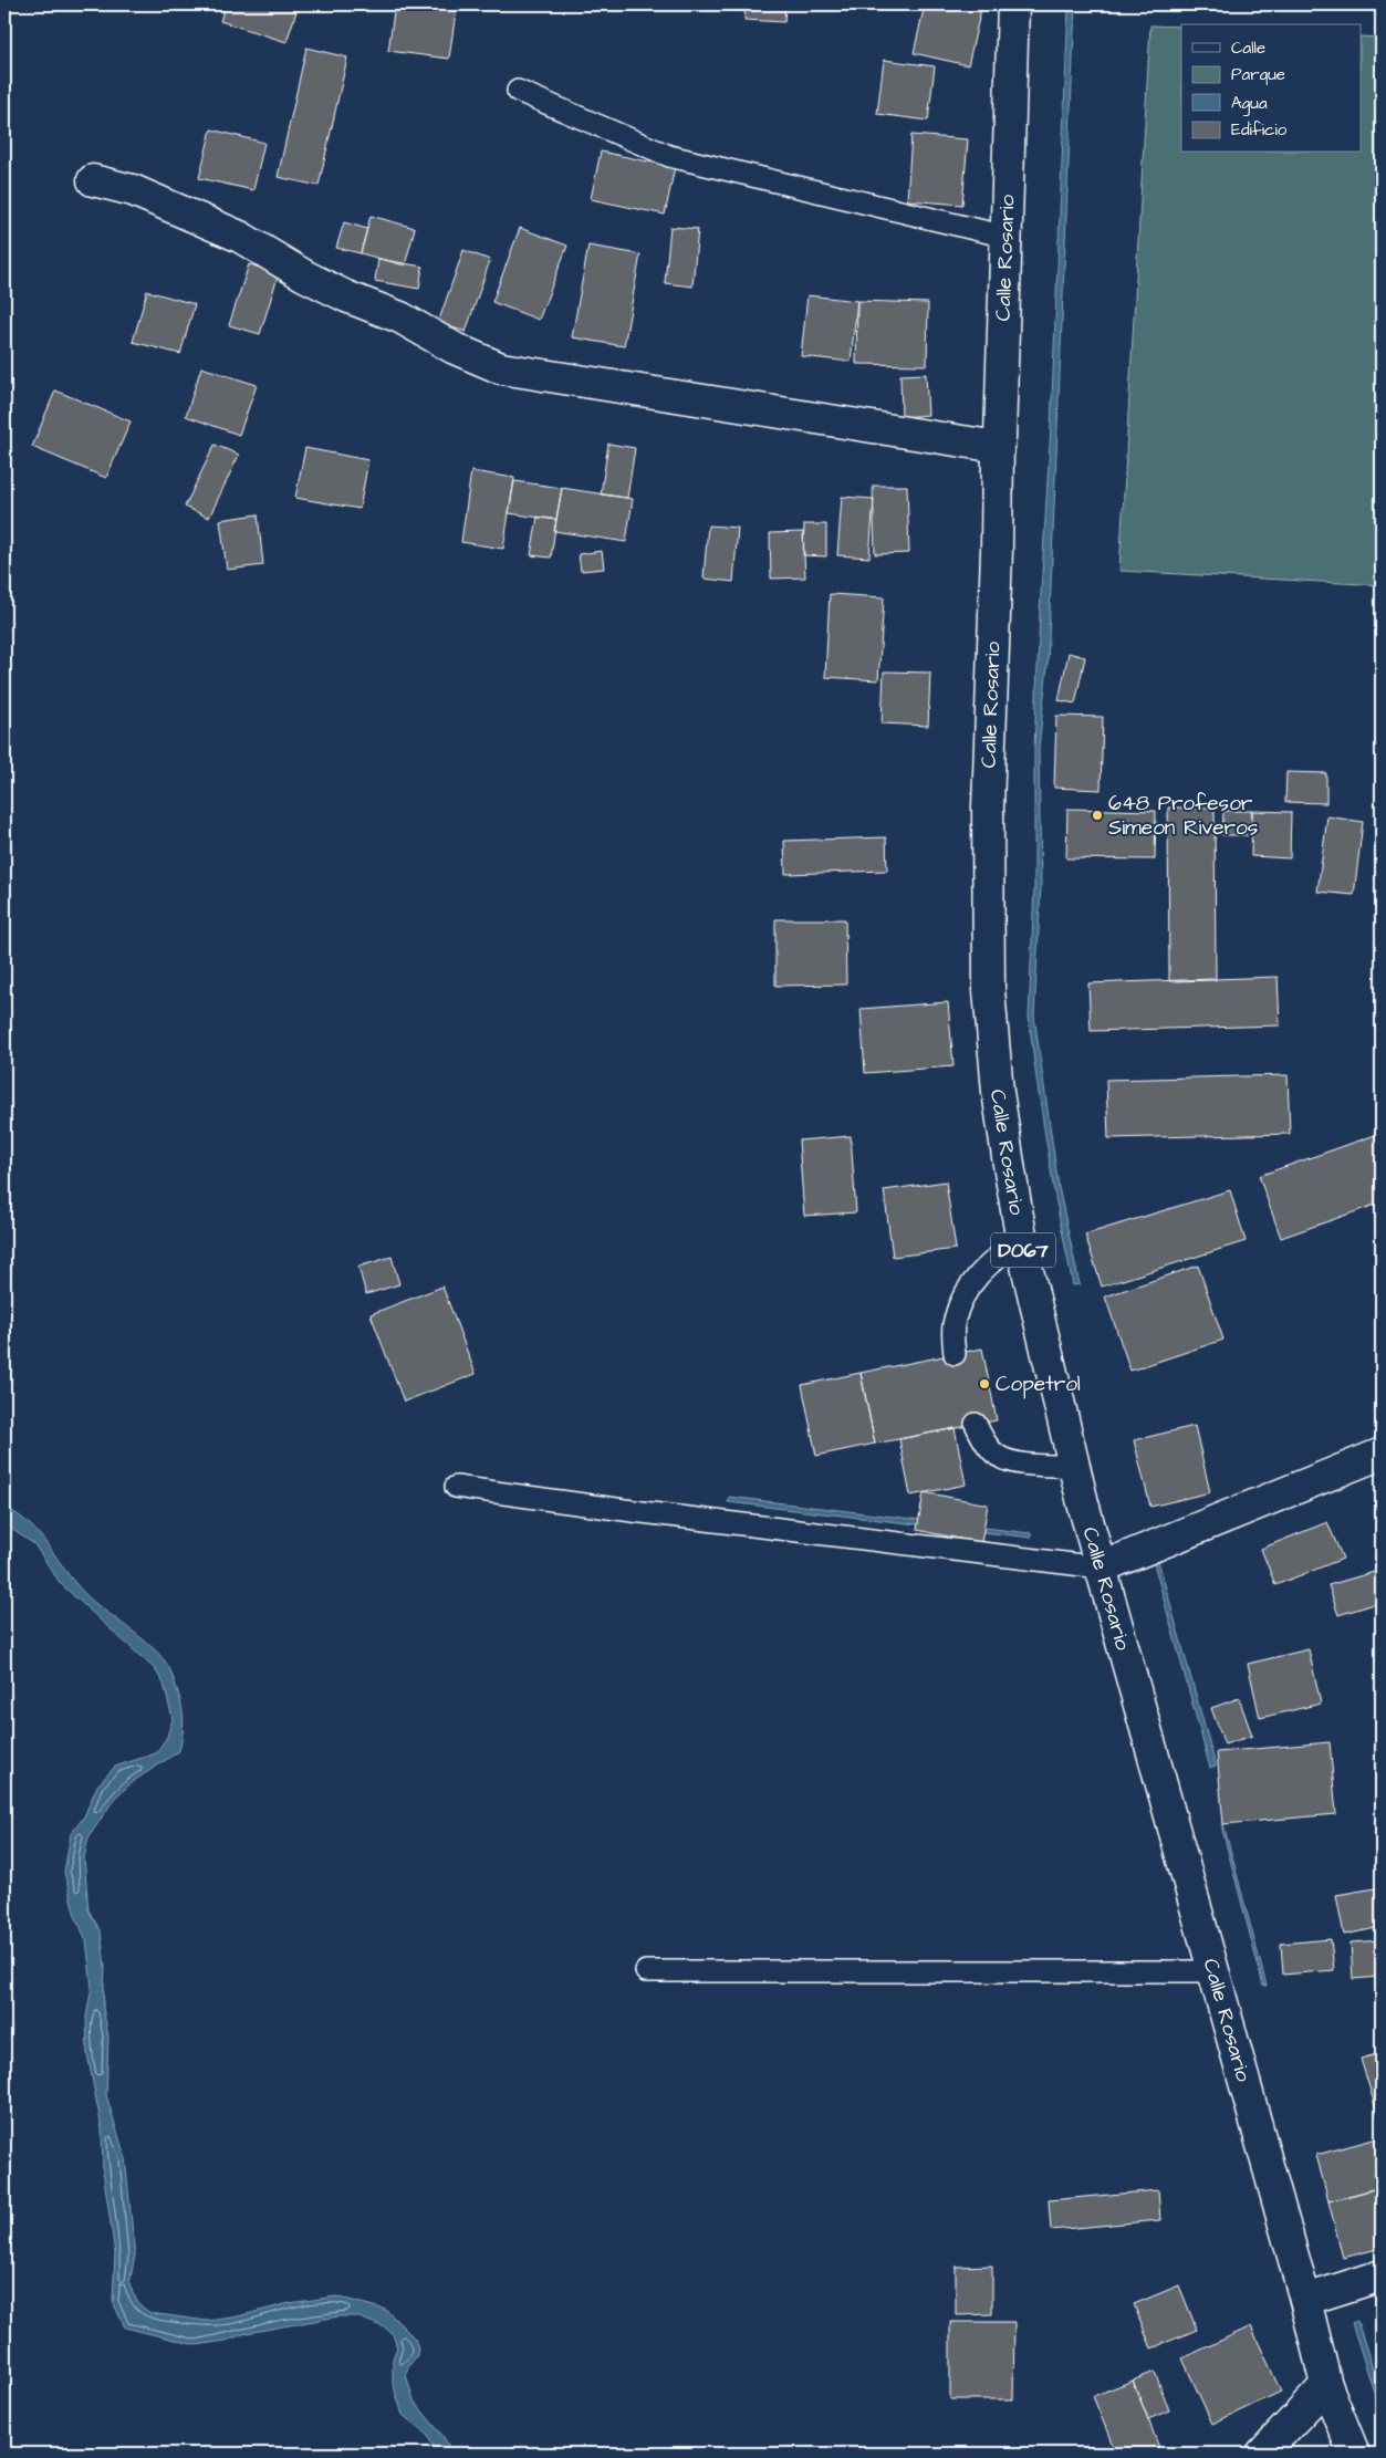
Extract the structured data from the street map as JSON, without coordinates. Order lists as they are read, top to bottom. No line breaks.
{"streets":{"main road":["Calle Rosario","D067"]},"places":["648 Profesor Simeon Riveros","Copetrol"],"legend":["Calle","Parque","Agua","Edificio"]}
